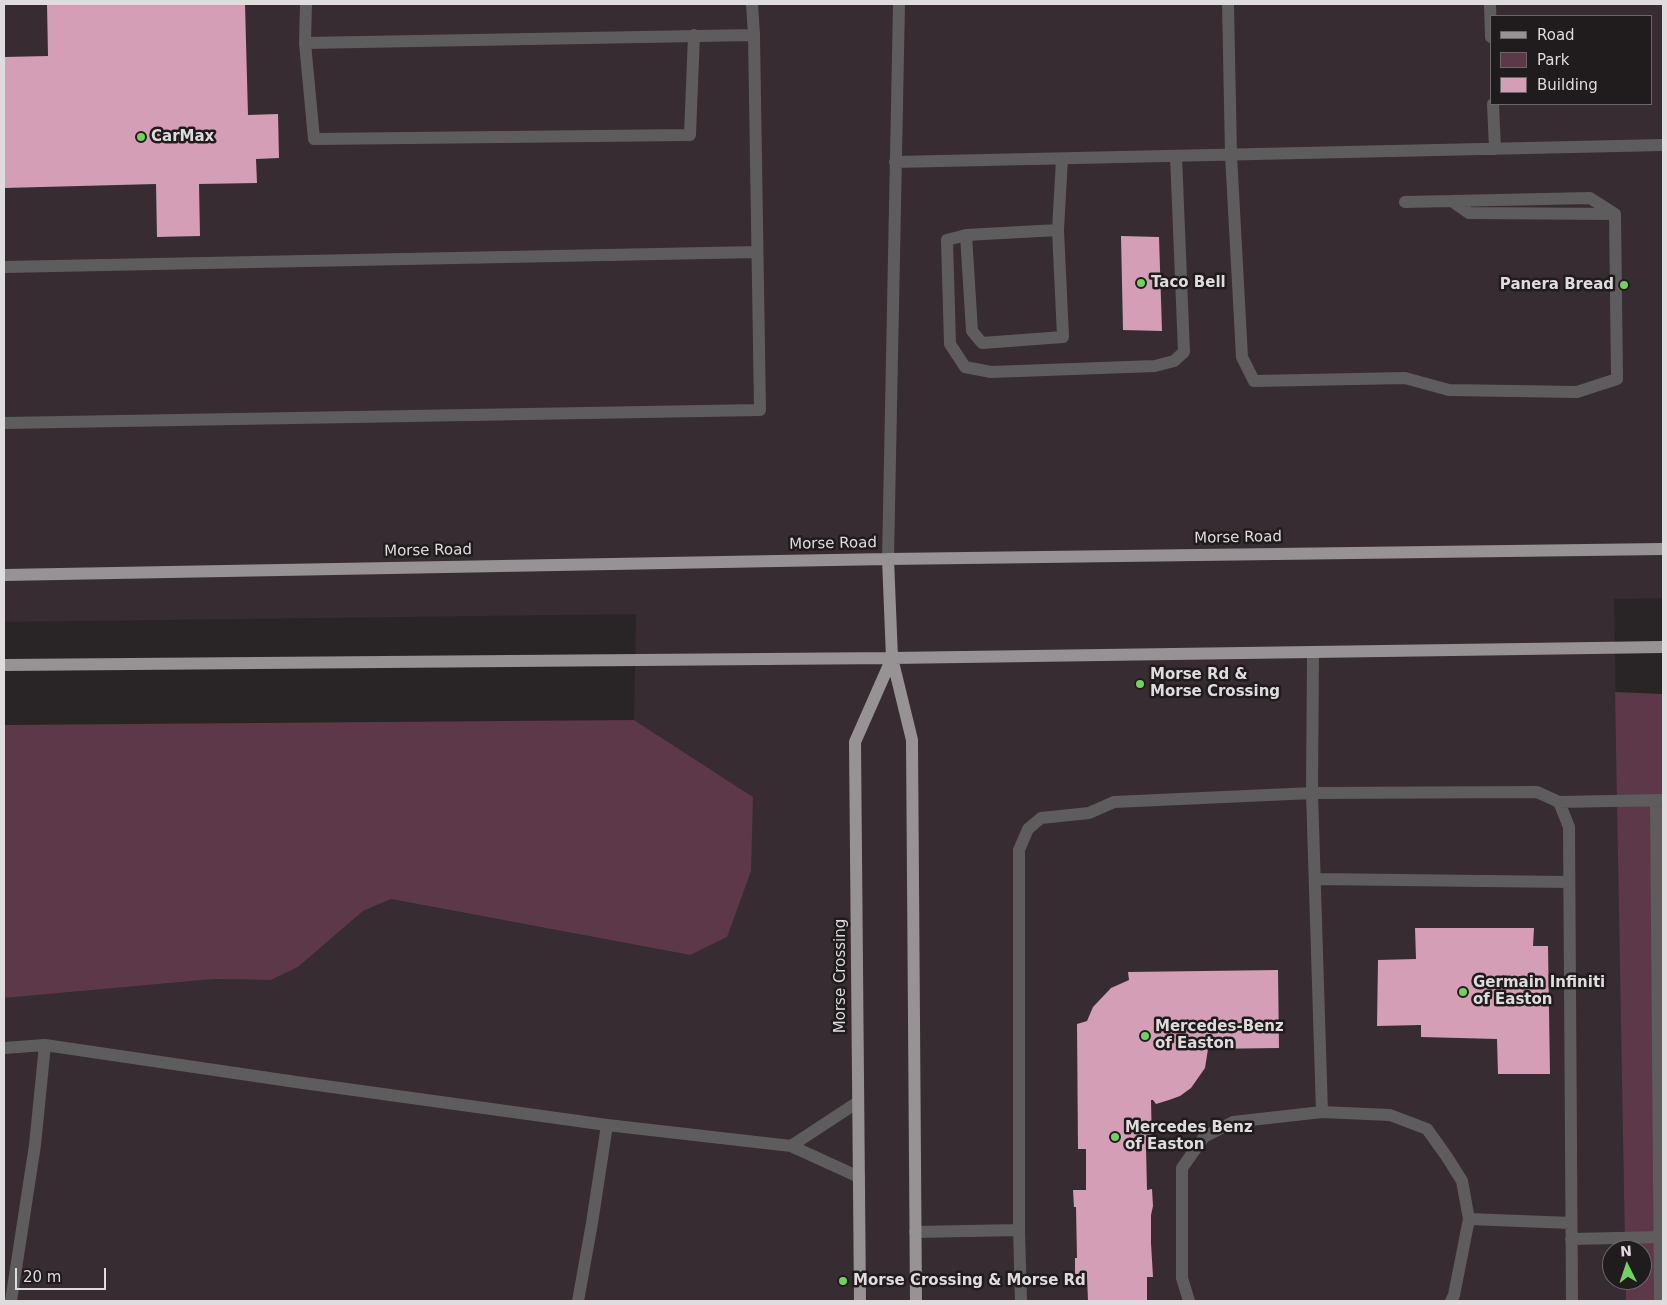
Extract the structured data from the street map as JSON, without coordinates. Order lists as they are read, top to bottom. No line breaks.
{"streets":{"main road":["Morse Road","Morse Crossing"]},"crossings":[["Morse Road","Morse Crossing"]],"places":["CarMax","Taco Bell","Panera Bread","Morse Rd & Morse Crossing","Germain Infiniti of Easton","Mercedes-Benz of Easton","Mercedes Benz of Easton","Morse Crossing & Morse Rd"],"legend":["Road","Park","Building"],"scale_bar":"20 m","north":"top"}
